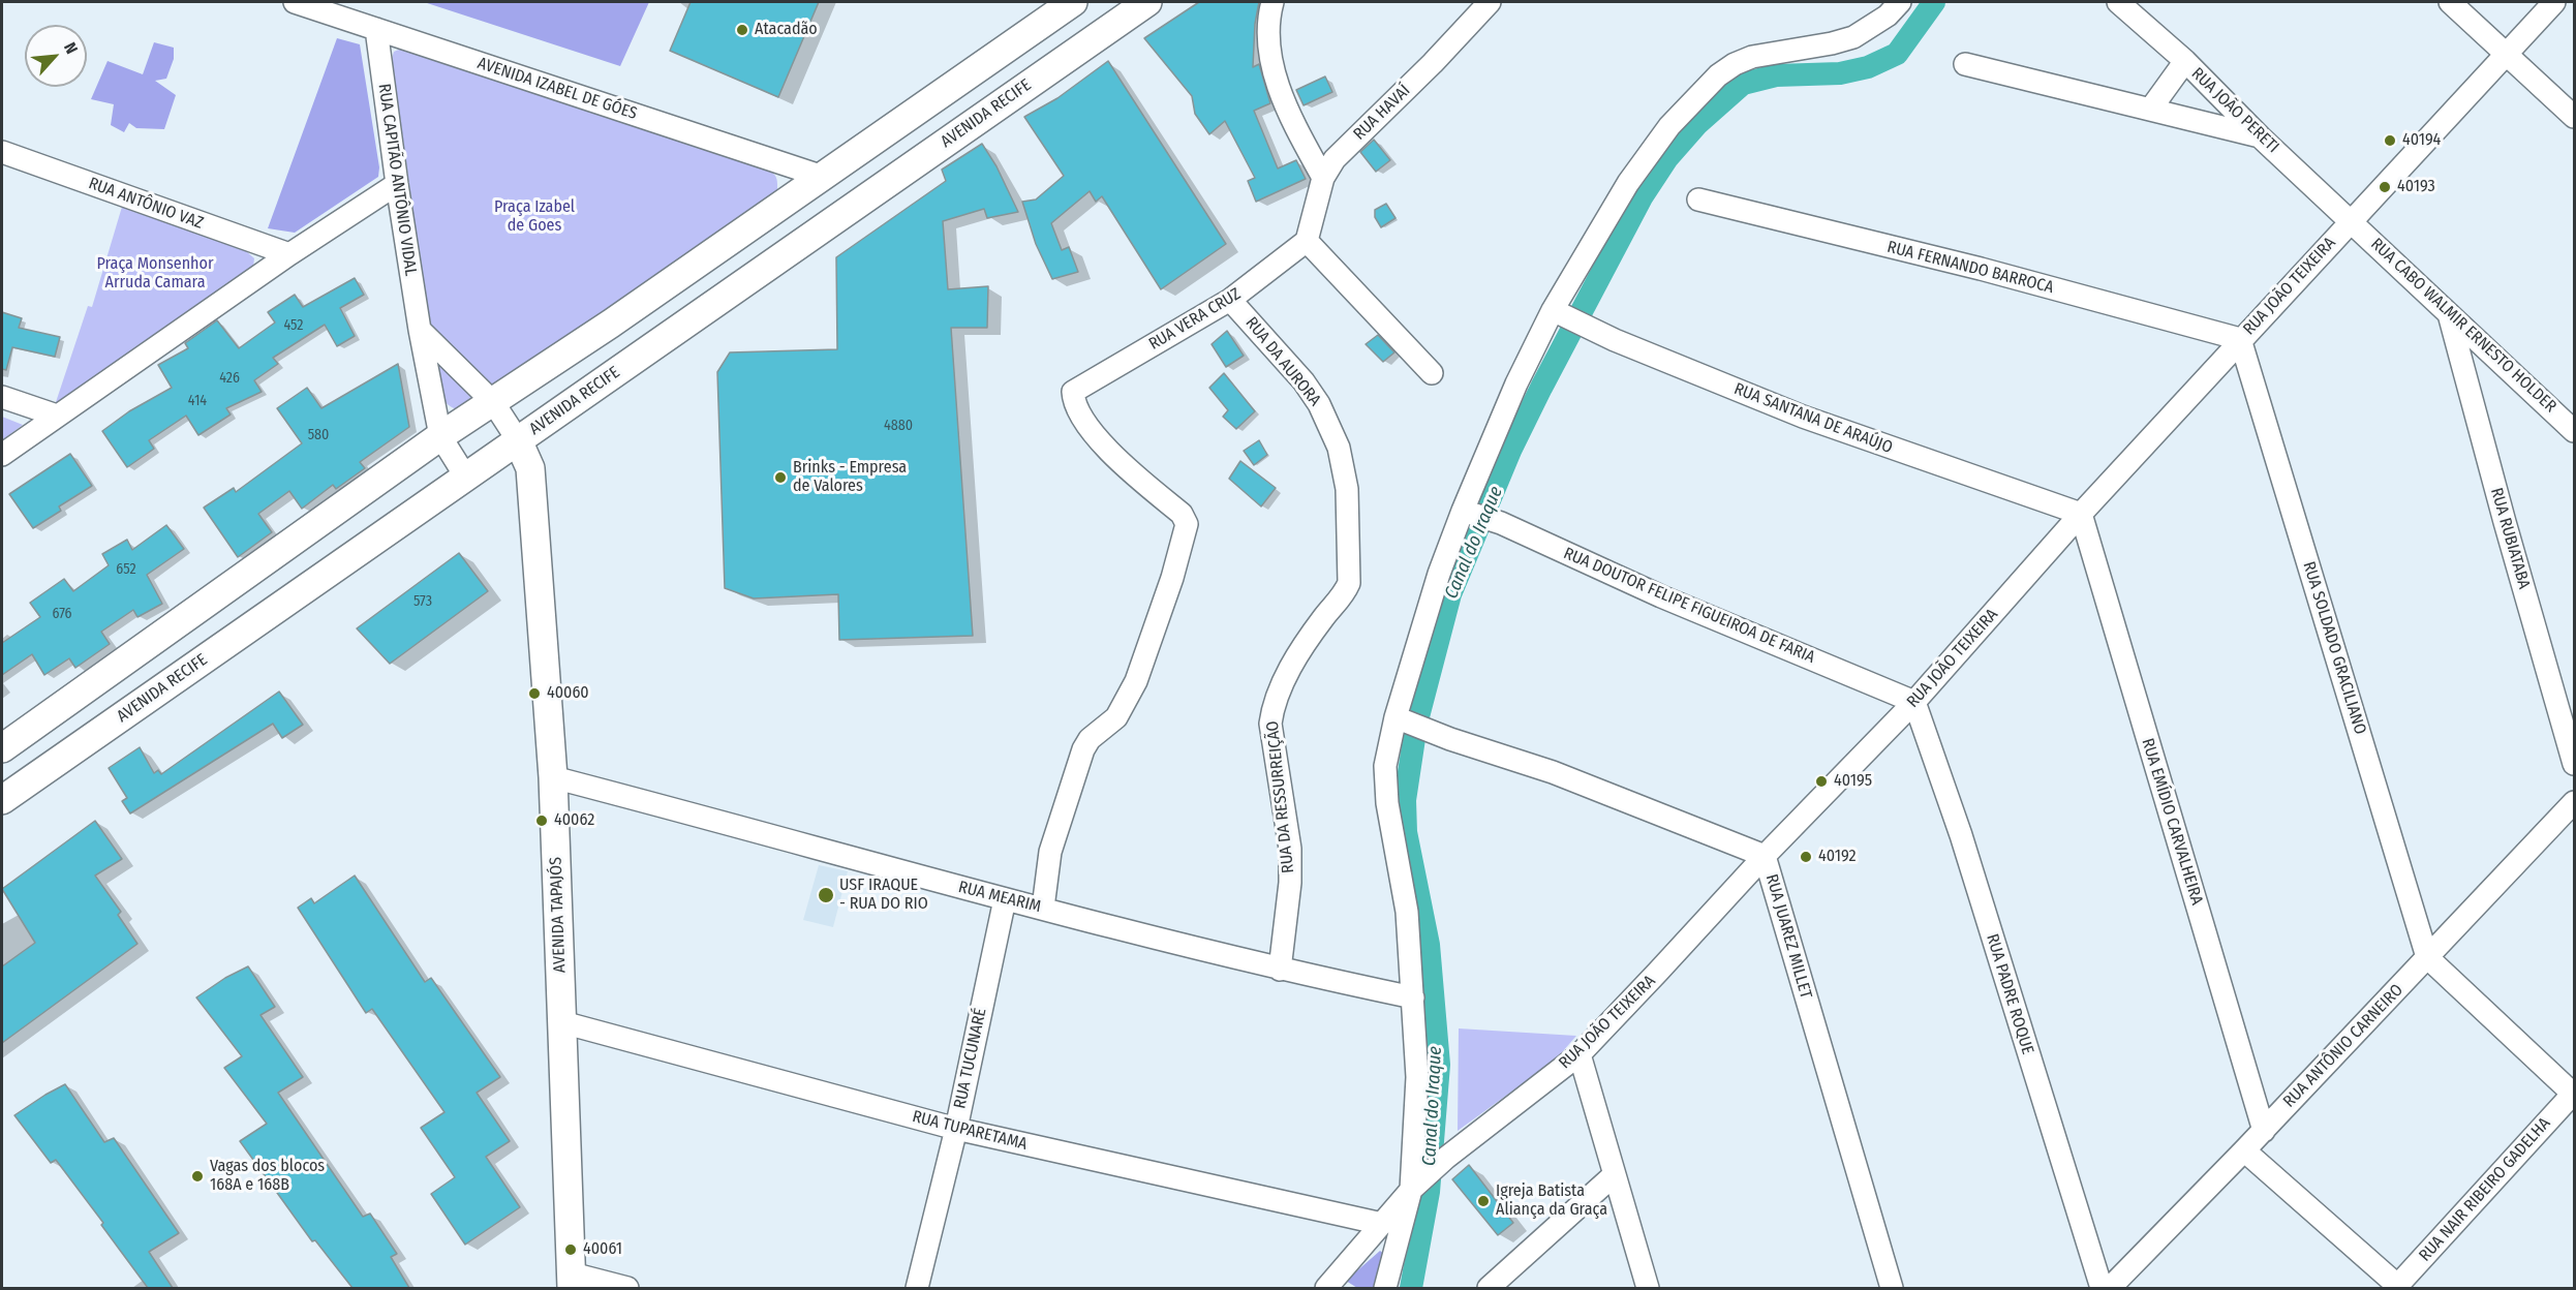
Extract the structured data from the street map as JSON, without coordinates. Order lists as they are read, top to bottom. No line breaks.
{"streets":{"main road":["AVENIDA RECIFE","AVENIDA TAPAJÓS"],"street":["AVENIDA IZABEL DE GÓES","RUA JOÃO PERETI","RUA HAVAÍ","RUA CAPITÃO ANTÔNIO VIDAL","RUA ANTÔNIO VAZ","RUA FERNANDO BARROCA","RUA JOÃO TEIXEIRA","RUA VERA CRUZ","RUA CABO WALMIR ERNESTO HOLDER","RUA DA AURORA","RUA SANTANA DE ARAÚJO","RUA RUBIATABA","RUA DOUTOR FELIPE FIGUEIROA DE FARIA","RUA SOLDADO GRACILIANO","RUA DA RESSURREIÇÃO","RUA EMÍDIO CARVALHEIRA","RUA MEARIM","RUA JUAREZ MILLET","RUA PADRE ROQUE","RUA ANTÔNIO CARNEIRO","RUA TUCUNARÉ","RUA TUPARETAMA","RUA NAIR RIBEIRO GADELHA"]},"crossings":[["AVENIDA IZABEL DE GÓES","RUA CAPITÃO ANTÔNIO VIDAL"],["RUA JOÃO PERETI","RUA JOÃO TEIXEIRA"],["RUA JOÃO PERETI","RUA CABO WALMIR ERNESTO HOLDER"],["RUA HAVAÍ","RUA VERA CRUZ"],["AVENIDA RECIFE","RUA CAPITÃO ANTÔNIO VIDAL"],["AVENIDA RECIFE","AVENIDA TAPAJÓS"],["RUA FERNANDO BARROCA","RUA JOÃO TEIXEIRA"],["RUA FERNANDO BARROCA","RUA SOLDADO GRACILIANO"],["RUA JOÃO TEIXEIRA","RUA CABO WALMIR ERNESTO HOLDER"],["RUA JOÃO TEIXEIRA","RUA SANTANA DE ARAÚJO"],["RUA JOÃO TEIXEIRA","RUA DOUTOR FELIPE FIGUEIROA DE FARIA"],["RUA JOÃO TEIXEIRA","RUA SOLDADO GRACILIANO"],["RUA JOÃO TEIXEIRA","RUA EMÍDIO CARVALHEIRA"],["RUA JOÃO TEIXEIRA","RUA JUAREZ MILLET"],["RUA JOÃO TEIXEIRA","RUA PADRE ROQUE"],["RUA JOÃO TEIXEIRA","RUA TUPARETAMA"],["RUA VERA CRUZ","RUA DA AURORA"],["RUA VERA CRUZ","RUA MEARIM"],["RUA CABO WALMIR ERNESTO HOLDER","RUA RUBIATABA"],["RUA DA AURORA","RUA DA RESSURREIÇÃO"],["RUA SANTANA DE ARAÚJO","RUA EMÍDIO CARVALHEIRA"],["RUA DOUTOR FELIPE FIGUEIROA DE FARIA","RUA PADRE ROQUE"],["RUA SOLDADO GRACILIANO","RUA ANTÔNIO CARNEIRO"],["RUA DA RESSURREIÇÃO","RUA MEARIM"],["RUA EMÍDIO CARVALHEIRA","RUA ANTÔNIO CARNEIRO"],["RUA MEARIM","AVENIDA TAPAJÓS"],["RUA MEARIM","RUA TUCUNARÉ"],["AVENIDA TAPAJÓS","RUA TUPARETAMA"],["RUA TUCUNARÉ","RUA TUPARETAMA"]],"water":["Canal do Iraque"],"parks":["Praça Izabel de Goes","Praça Monsenhor Arruda Camara"],"places":["Atacadão","40194","40193","Brinks - Empresa de Valores","40060","40195","40062","40192","USF IRAQUE - RUA DO RIO","Vagas dos blocos 168A e 168B","Igreja Batista Aliança da Graça","40061"],"house_numbers":["452","426","414","4880","580","652","573","676"],"north":"top right"}
